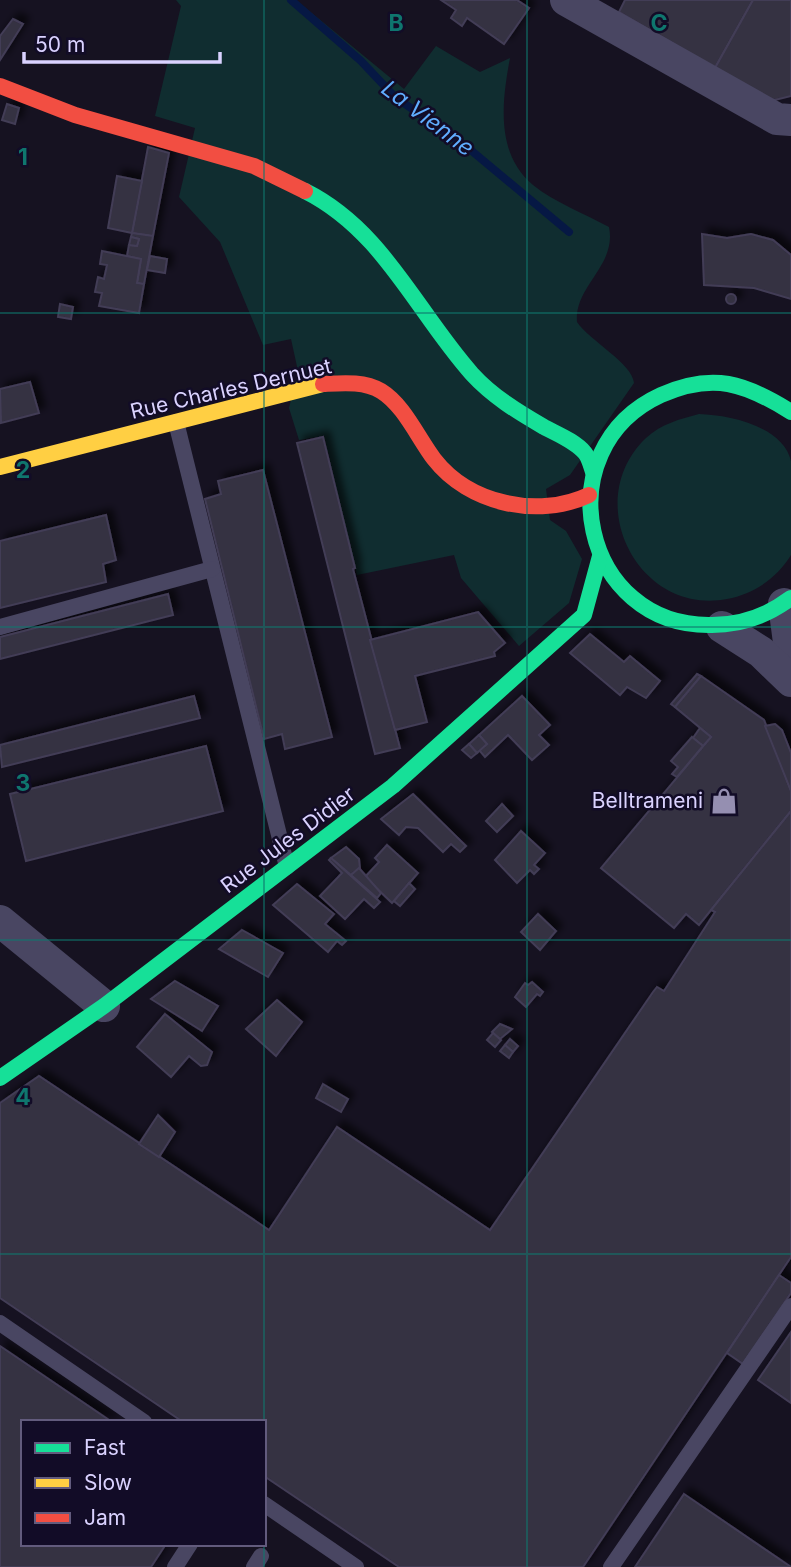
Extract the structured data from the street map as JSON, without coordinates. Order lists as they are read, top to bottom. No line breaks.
{"streets":{"street":["Rue Charles Dernuet","Rue Jules Didier"]},"water":["La Vienne"],"places":{"shop":["Belltrameni"]},"legend":["Fast","Slow","Jam"],"scale_bar":"50 m","grid":{"columns":["B","C"],"rows":["1","2","3","4"]}}
